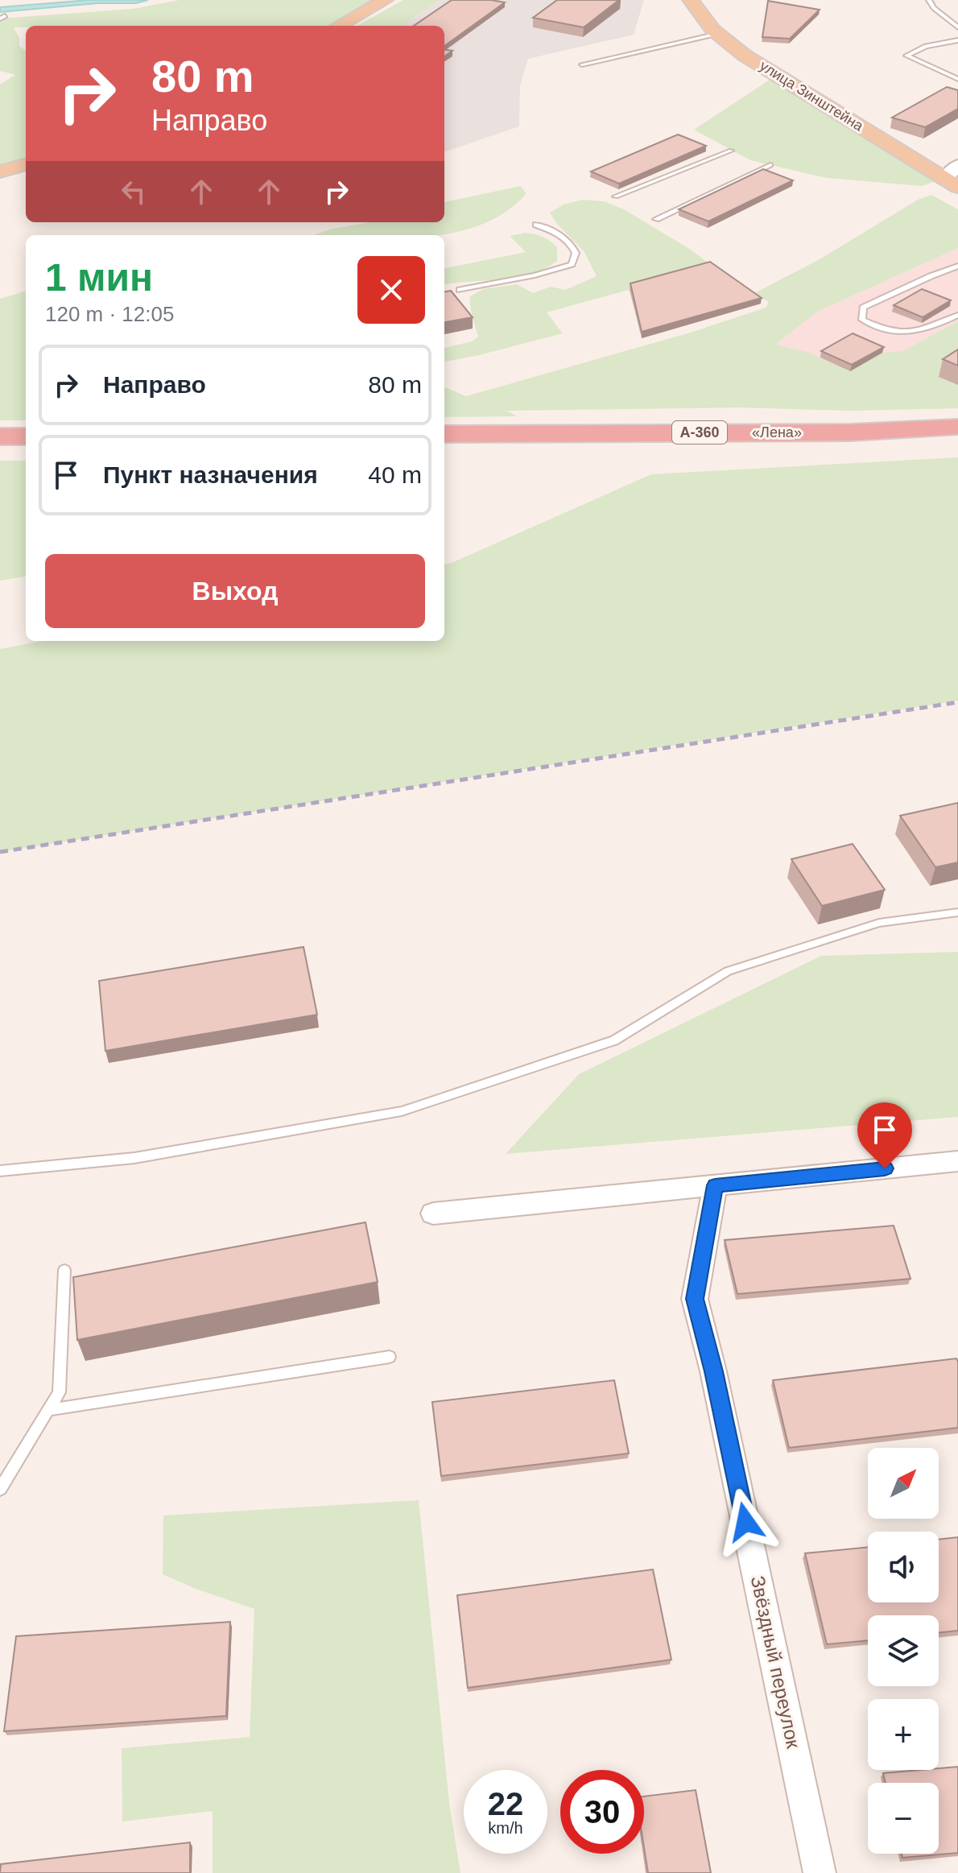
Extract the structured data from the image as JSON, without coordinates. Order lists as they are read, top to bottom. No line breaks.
{"streets":{"highway":["А-360","«Лена»"],"main road":["улица Зинштейна"],"street":["Звёздный переулок"]},"north":"top right","page":{"turn":["80 m","Направо"],"heading":["1 мин","120 m · 12:05"],"list":[{"name":"Направо","value":"80 m"},{"name":"Пункт назначения","value":"40 m"}],"buttons":"Выход","map_buttons":["+","−"],"speed":"22 km/h","limit":"30"}}
